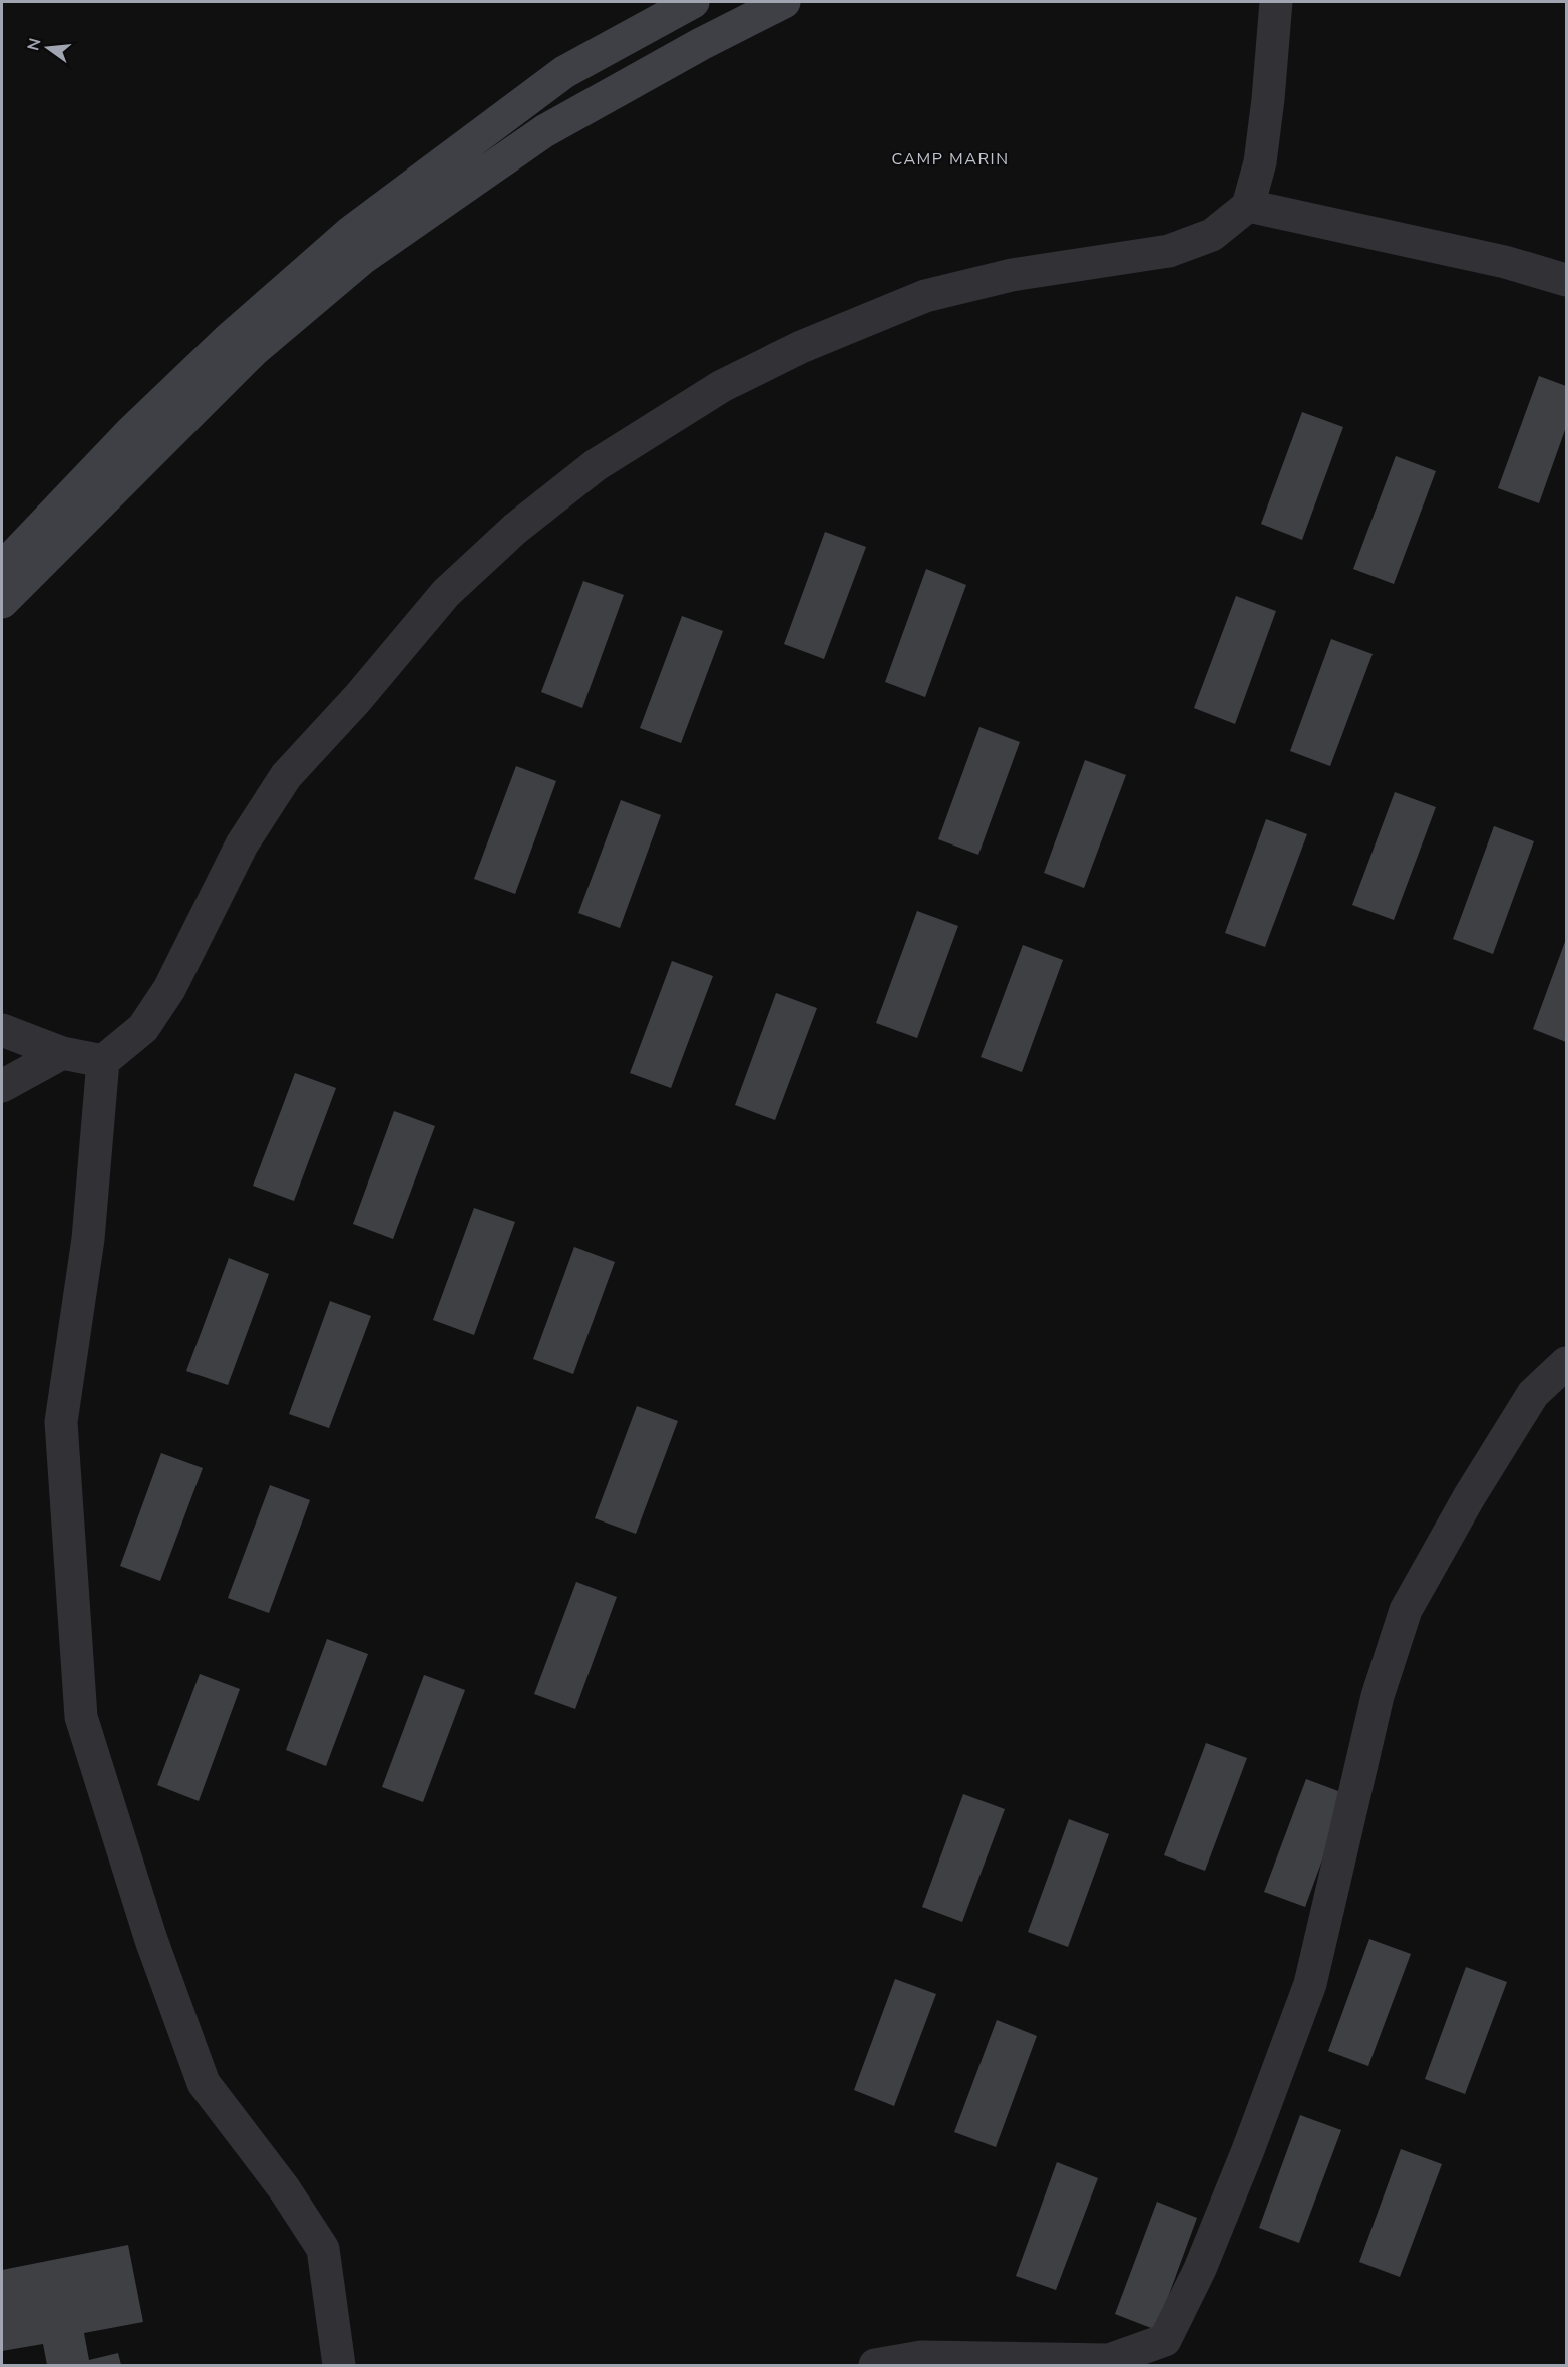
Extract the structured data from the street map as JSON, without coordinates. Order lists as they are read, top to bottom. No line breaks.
{"districts":["CAMP MARIN"],"north":"left"}
